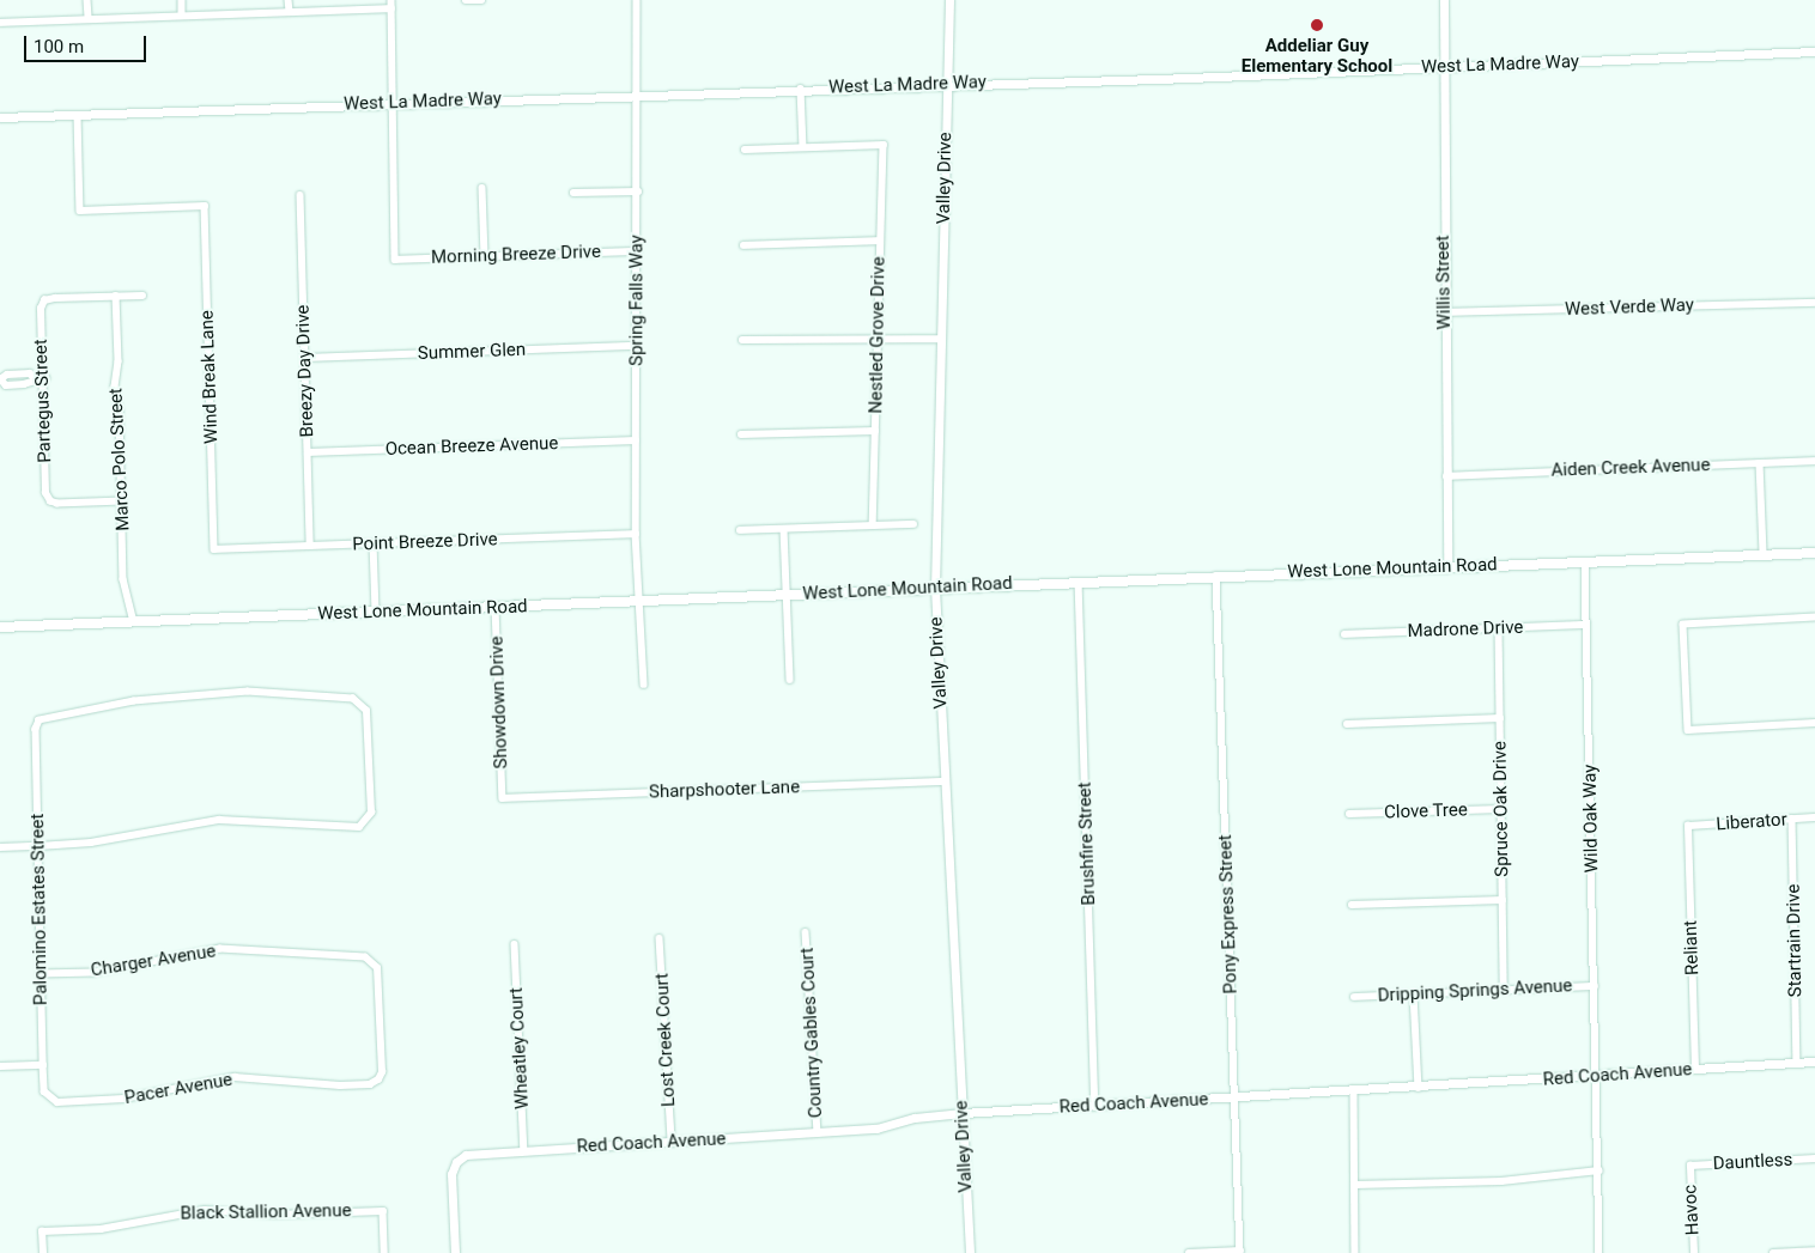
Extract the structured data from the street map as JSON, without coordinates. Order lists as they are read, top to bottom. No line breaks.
{"streets":{"main road":["West Lone Mountain Road"],"street":["West La Madre Way","Valley Drive","Morning Breeze Drive","Willis Street","Spring Falls Way","West Verde Way","Nestled Grove Drive","Summer Glen","Breezy Day Drive","Wind Break Lane","Partegus Street","Ocean Breeze Avenue","Marco Polo Street","Aiden Creek Avenue","Point Breeze Drive","Madrone Drive","Showdown Drive","Sharpshooter Lane","Spruce Oak Drive","Clove Tree","Wild Oak Way","Liberator","Brushfire Street","Palomino Estates Street","Pony Express Street","Startrain Drive","Reliant","Charger Avenue","Dripping Springs Avenue","Country Gables Court","Lost Creek Court","Wheatley Court","Red Coach Avenue","Pacer Avenue","Dauntless","Havoc","Black Stallion Avenue"]},"crossings":[["West La Madre Way","Valley Drive"],["West La Madre Way","Morning Breeze Drive"],["West La Madre Way","Willis Street"],["West La Madre Way","Spring Falls Way"],["West La Madre Way","Wind Break Lane"],["Valley Drive","West Lone Mountain Road"],["Valley Drive","Sharpshooter Lane"],["Valley Drive","Red Coach Avenue"],["Morning Breeze Drive","Spring Falls Way"],["Willis Street","West Verde Way"],["Willis Street","Aiden Creek Avenue"],["Willis Street","West Lone Mountain Road"],["Spring Falls Way","Summer Glen"],["Spring Falls Way","Ocean Breeze Avenue"],["Spring Falls Way","Point Breeze Drive"],["Spring Falls Way","West Lone Mountain Road"],["Summer Glen","Breezy Day Drive"],["Breezy Day Drive","Ocean Breeze Avenue"],["Breezy Day Drive","Point Breeze Drive"],["Wind Break Lane","Point Breeze Drive"],["Partegus Street","Marco Polo Street"],["Marco Polo Street","West Lone Mountain Road"],["West Lone Mountain Road","Showdown Drive"],["West Lone Mountain Road","Wild Oak Way"],["West Lone Mountain Road","Brushfire Street"],["West Lone Mountain Road","Pony Express Street"],["Madrone Drive","Spruce Oak Drive"],["Madrone Drive","Wild Oak Way"],["Showdown Drive","Sharpshooter Lane"],["Spruce Oak Drive","Clove Tree"],["Spruce Oak Drive","Dripping Springs Avenue"],["Wild Oak Way","Dripping Springs Avenue"],["Wild Oak Way","Red Coach Avenue"],["Liberator","Startrain Drive"],["Liberator","Reliant"],["Brushfire Street","Red Coach Avenue"],["Palomino Estates Street","Charger Avenue"],["Palomino Estates Street","Pacer Avenue"],["Pony Express Street","Red Coach Avenue"],["Startrain Drive","Red Coach Avenue"],["Reliant","Red Coach Avenue"],["Charger Avenue","Pacer Avenue"],["Country Gables Court","Red Coach Avenue"],["Lost Creek Court","Red Coach Avenue"],["Wheatley Court","Red Coach Avenue"],["Dauntless","Havoc"]],"places":["Addeliar Guy Elementary School"],"scale_bar":"100 m"}
